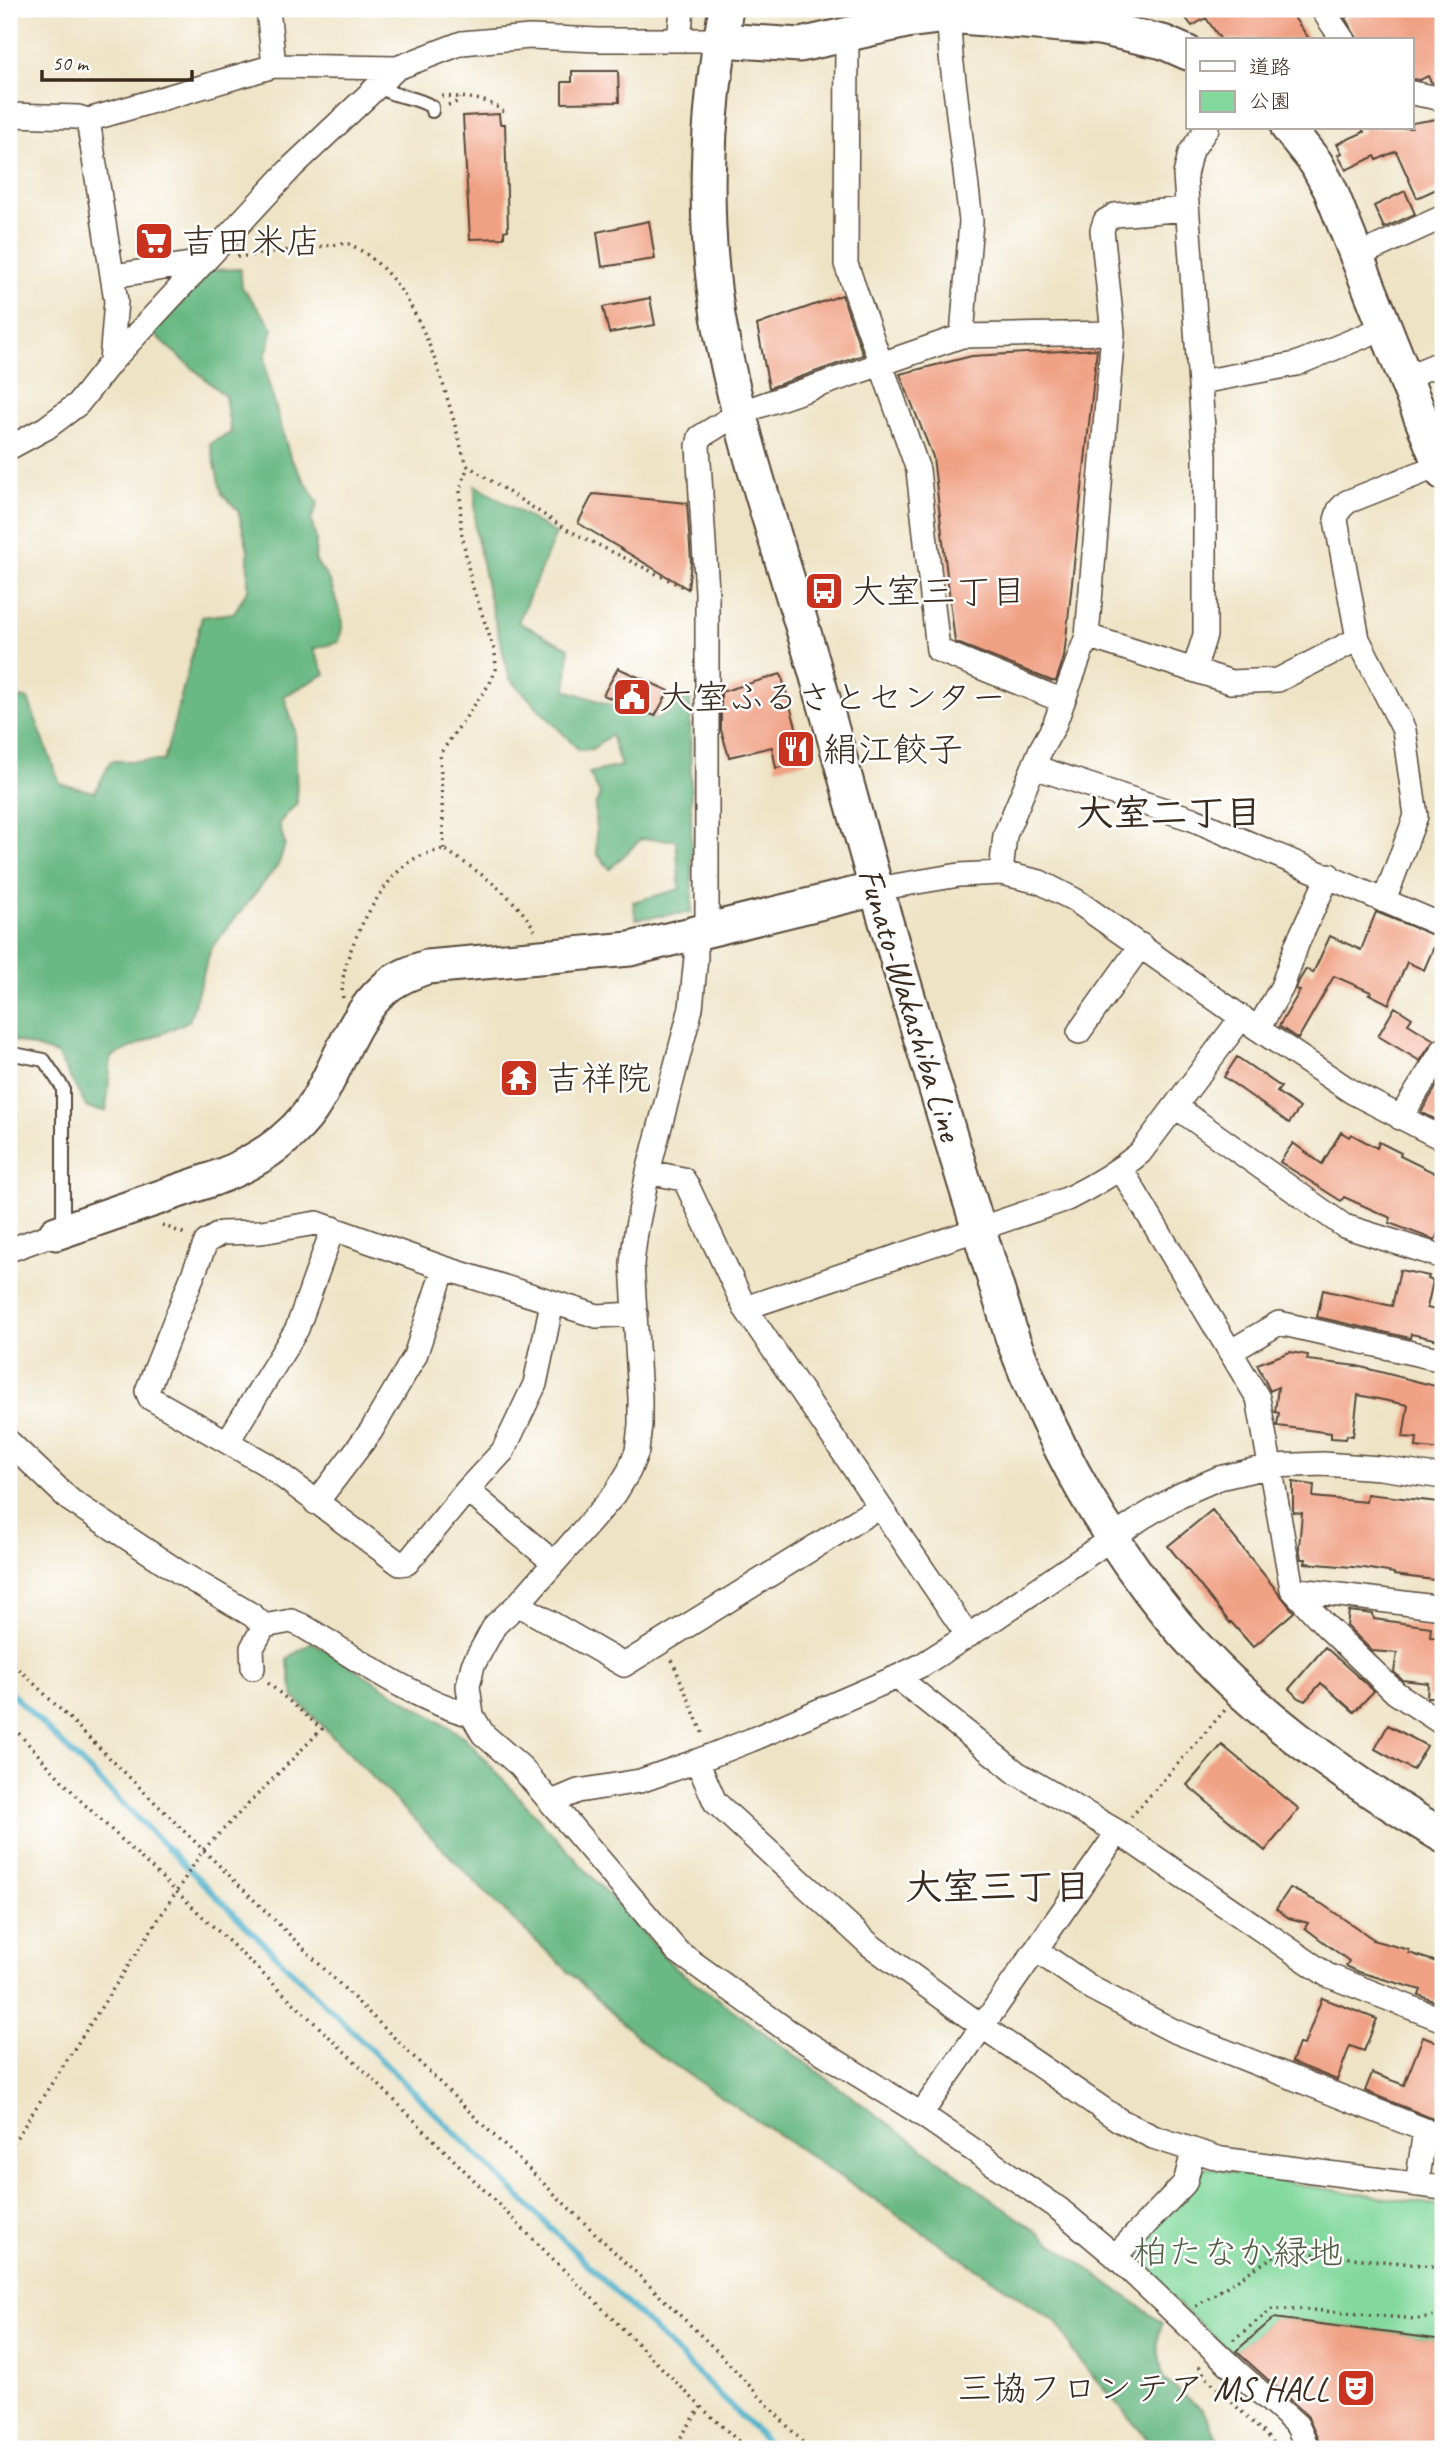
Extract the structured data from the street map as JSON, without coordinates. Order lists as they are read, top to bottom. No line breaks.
{"streets":{"street":["Funato-Wakashiba Line"]},"districts":["大室二丁目","大室三丁目"],"parks":["柏たなか緑地"],"places":{"supermarket":["吉田米店"],"bus stop":["大室三丁目"],"public building":["大室ふるさとセンター"],"restaurant":["絹江餃子"],"temple":["吉祥院"],"theatre":["三協フロンテア MS HALL"]},"legend":["道路","公園"],"scale_bar":"50 m"}
